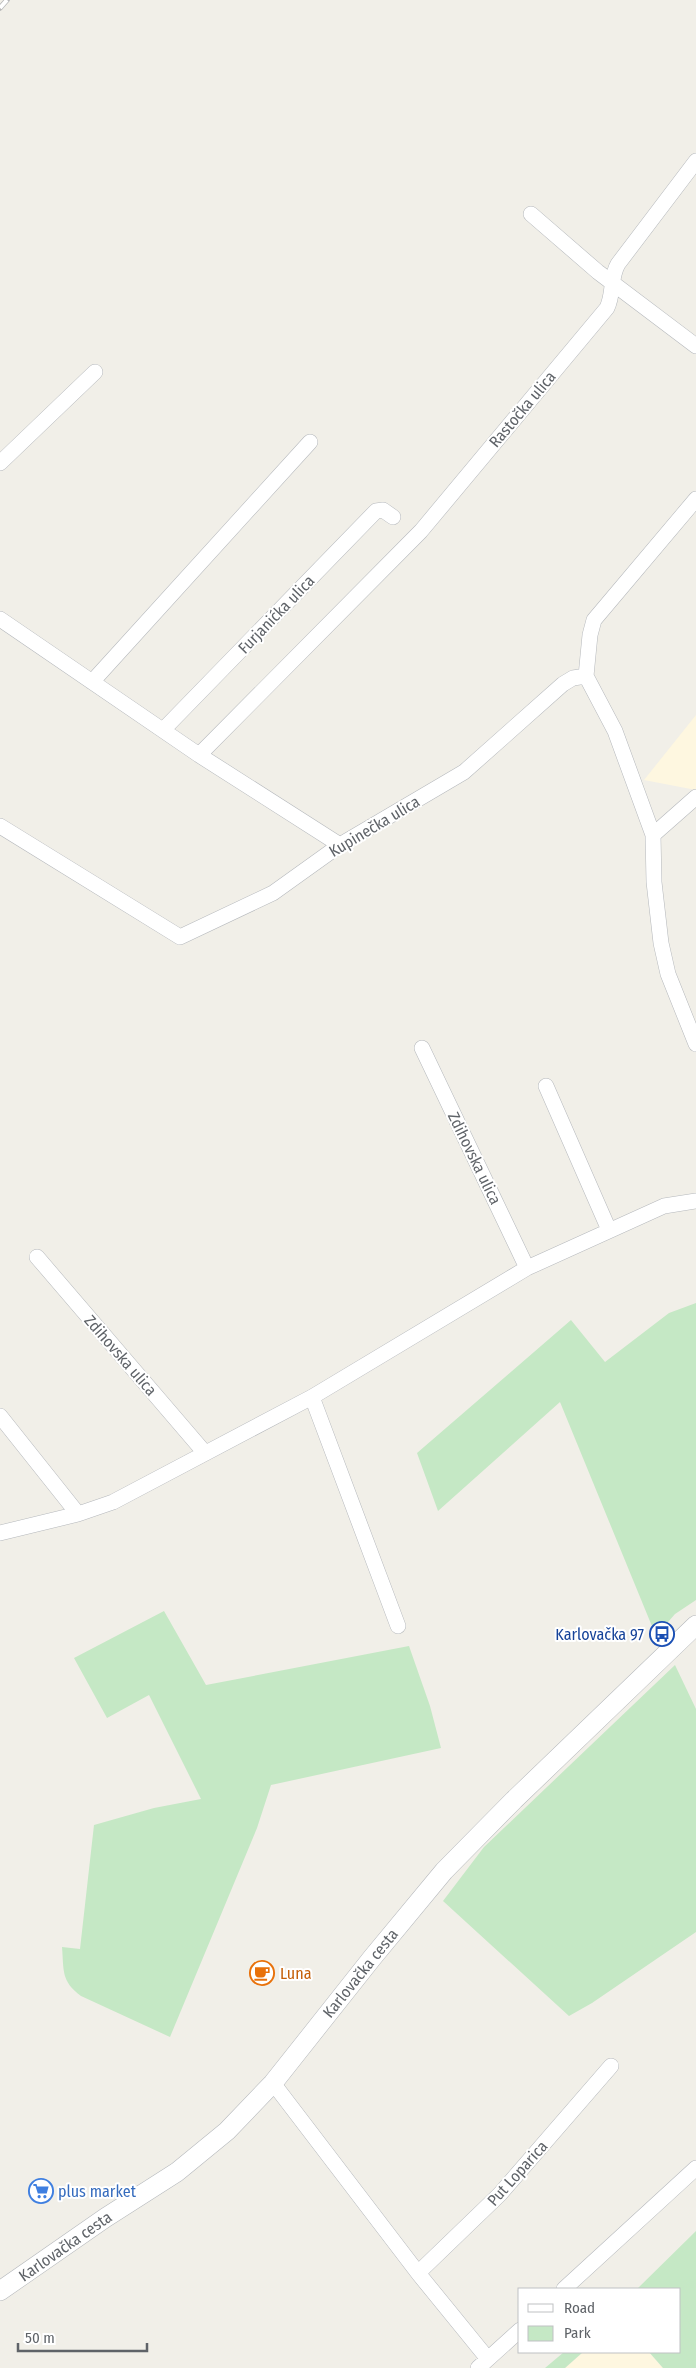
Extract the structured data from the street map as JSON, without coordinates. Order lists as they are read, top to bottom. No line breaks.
{"streets":{"street":["Rastočka ulica","Furjanićka ulica","Kupinečka ulica","Zdihovska ulica","Karlovačka cesta","Put Loparica"]},"places":{"bus stop":["Karlovačka 97"],"cafe":["Luna"],"supermarket":["plus market"]},"legend":["Road","Park"],"scale_bar":"50 m"}
